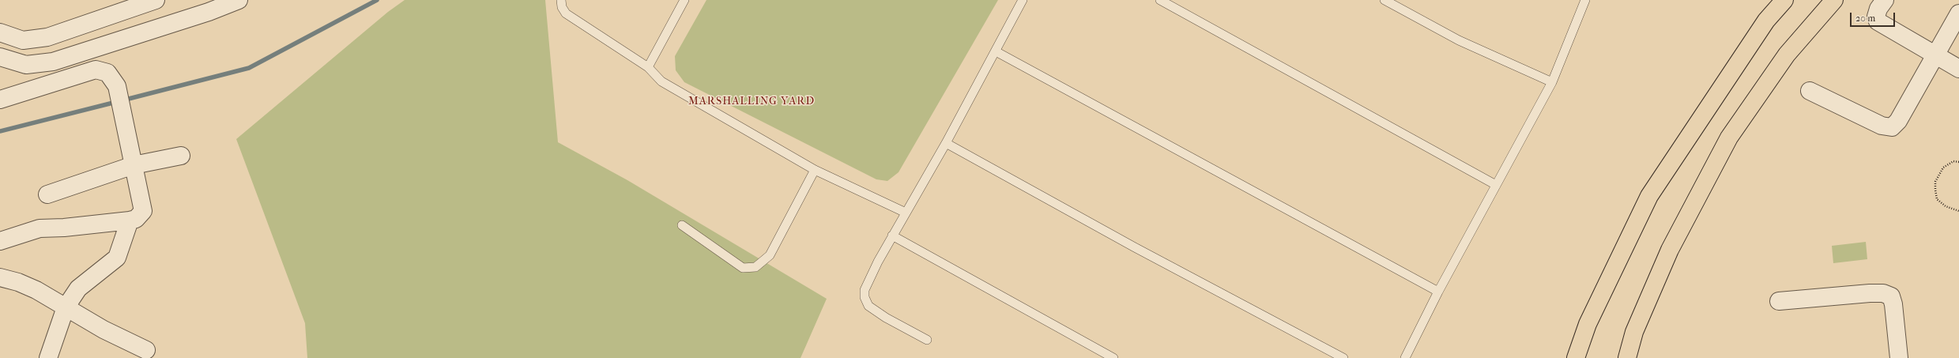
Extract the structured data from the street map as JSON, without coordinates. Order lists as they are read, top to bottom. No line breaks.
{"districts":["MARSHALLING YARD"],"scale_bar":"20 m"}
